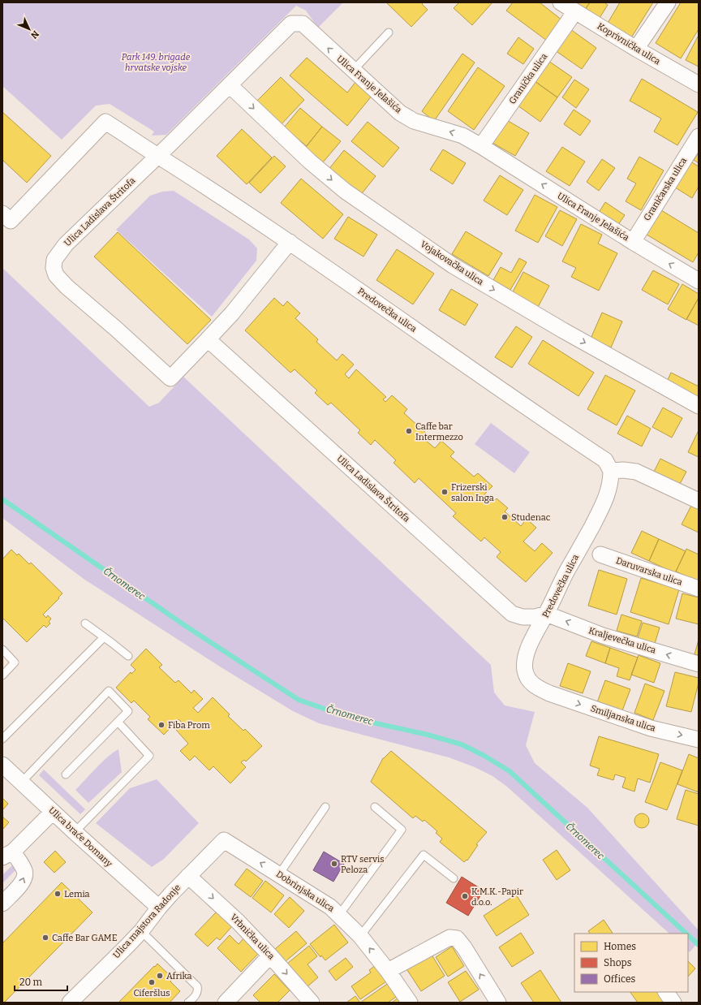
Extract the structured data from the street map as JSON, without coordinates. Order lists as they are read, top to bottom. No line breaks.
{"streets":{"street":["Koprivnička ulica","Granička ulica","Ulica Franje Jelašića","Graničarska ulica","Ulica Ladislava Štritofa","Vojakovačka ulica","Predovečka ulica","Daruvarska ulica","Kraljevečka ulica","Smiljanska ulica","Ulica braće Domany","Dobrinjska ulica","Ulica majstora Radonje","Vrbnička ulica"]},"crossings":[["Koprivnička ulica","Granička ulica"],["Granička ulica","Ulica Franje Jelašića"],["Ulica Franje Jelašića","Graničarska ulica"],["Ulica Franje Jelašića","Ulica Ladislava Štritofa"],["Ulica Franje Jelašića","Vojakovačka ulica"],["Ulica Franje Jelašića","Predovečka ulica"],["Ulica Ladislava Štritofa","Predovečka ulica"],["Ulica Ladislava Štritofa","Kraljevečka ulica"],["Predovečka ulica","Kraljevečka ulica"],["Predovečka ulica","Smiljanska ulica"],["Ulica braće Domany","Ulica majstora Radonje"],["Dobrinjska ulica","Ulica majstora Radonje"],["Ulica majstora Radonje","Vrbnička ulica"]],"one_way":["Ulica Franje Jelašića","Vojakovačka ulica","Kraljevečka ulica","Smiljanska ulica","Dobrinjska ulica","Vrbnička ulica"],"water":["Črnomerec"],"parks":["Park 149. brigade hrvatske vojske"],"places":["Caffe bar Intermezzo","Frizerski salon Inga","Studenac","Fiba Prom","RTV servis Peloza","Lemia","K.M.K.-Papir d.o.o.","Caffe Bar GAME","Afrika","Ciferšlus"],"legend":["Homes","Shops","Offices"],"scale_bar":"20 m","north":"bottom right"}
